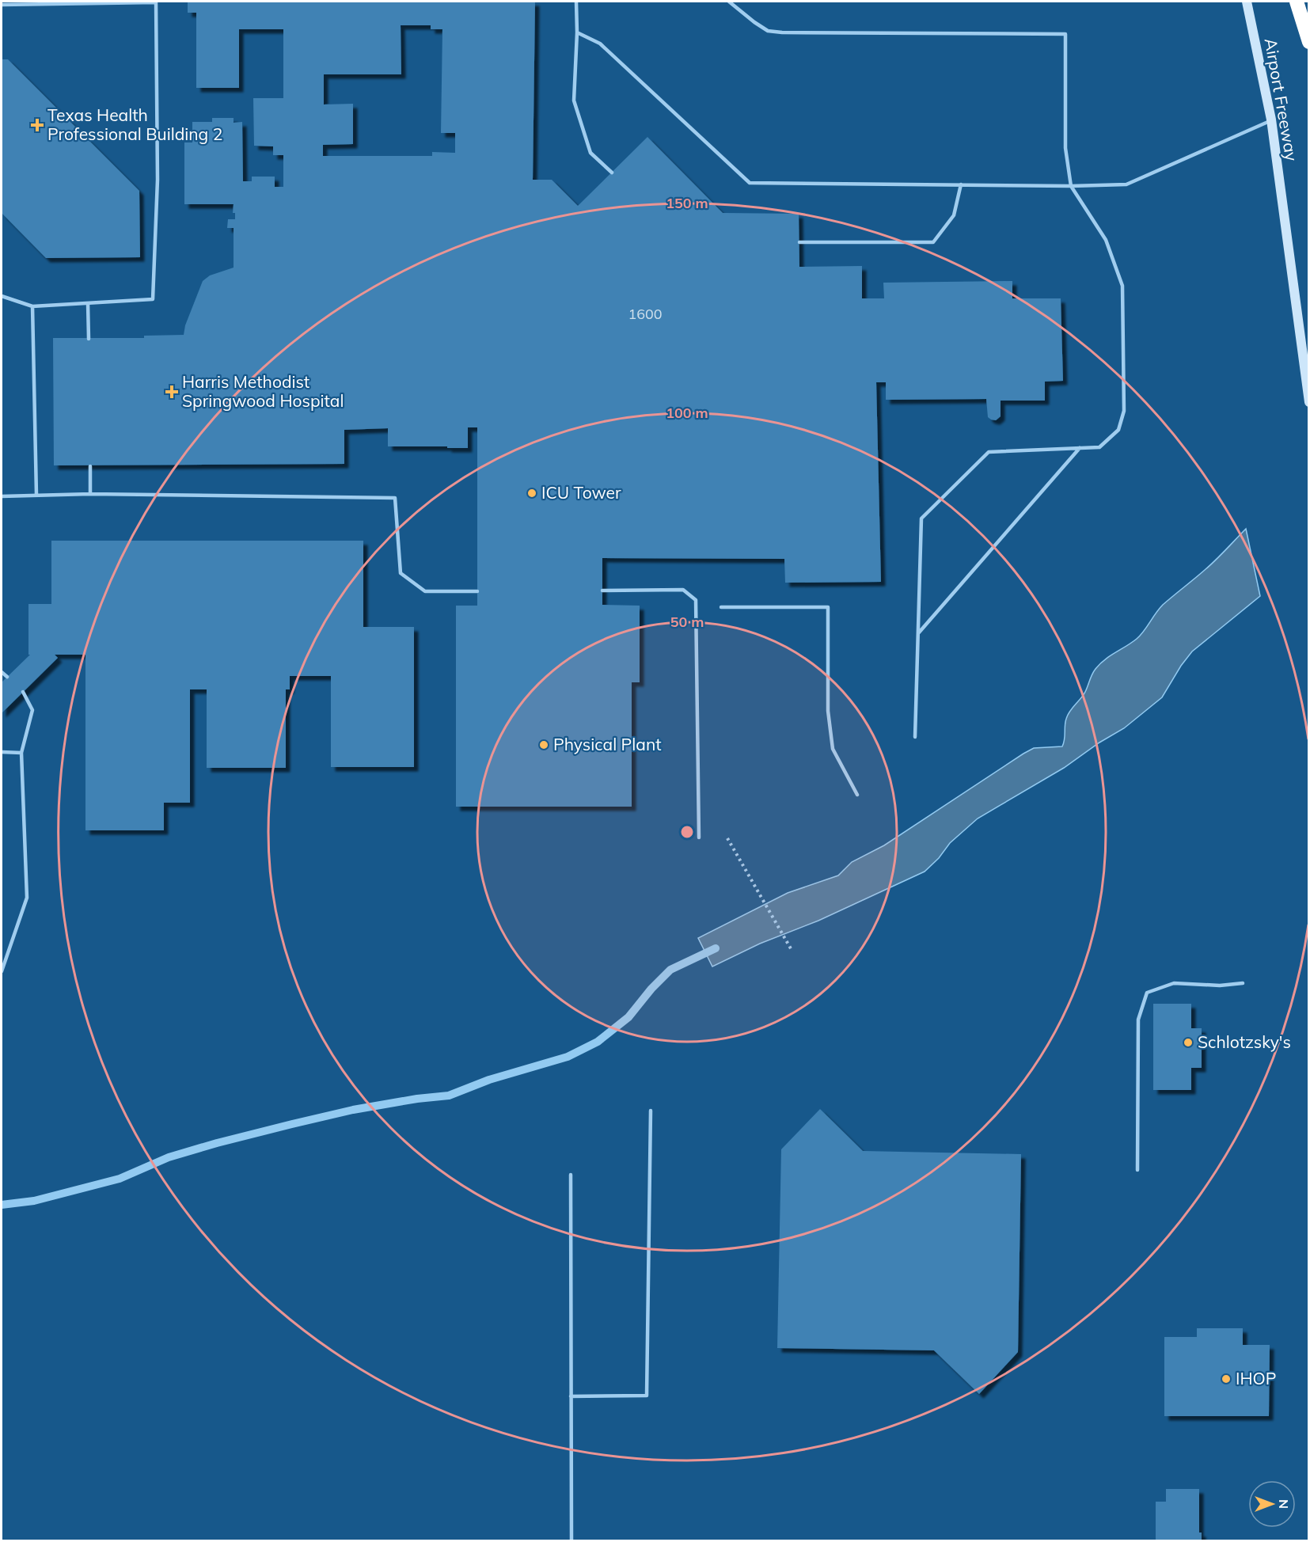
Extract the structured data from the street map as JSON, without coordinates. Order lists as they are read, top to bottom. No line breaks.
{"streets":{"main road":["Airport Freeway"]},"places":{"health":["Texas Health Professional Building 2","Harris Methodist Springwood Hospital"],"other":["ICU Tower","Physical Plant","Schlotzsky's","IHOP"]},"house_numbers":["1600"],"north":"right","rings":["150 m","100 m","50 m"]}
